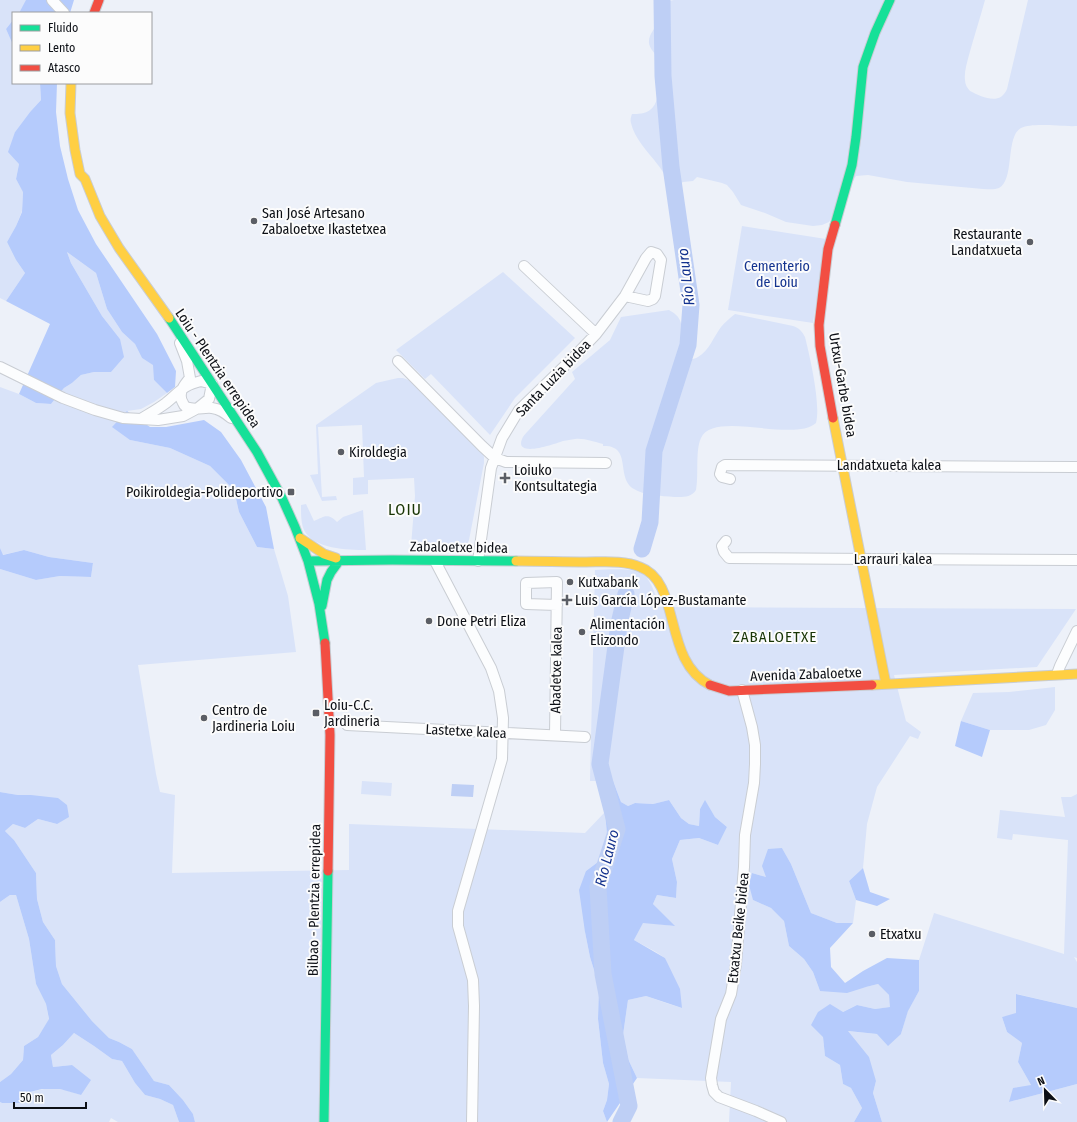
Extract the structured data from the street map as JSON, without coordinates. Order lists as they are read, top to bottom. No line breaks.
{"streets":{"main road":["Loiu - Plentzia errepidea","Urtxu-Garbe bidea","Zabaloetxe bidea","Avenida Zabaloetxe","Bilbao - Plentzia errepidea"],"street":["Santa Luzia bidea","Landatxueta kalea","Larrauri kalea","Abadetxe kalea","Lastetxe kalea","Etxatxu Beike bidea"]},"crossings":[["Loiu - Plentzia errepidea","Zabaloetxe bidea"],["Loiu - Plentzia errepidea","Bilbao - Plentzia errepidea"],["Santa Luzia bidea","Zabaloetxe bidea"],["Urtxu-Garbe bidea","Landatxueta kalea"],["Urtxu-Garbe bidea","Larrauri kalea"],["Urtxu-Garbe bidea","Avenida Zabaloetxe"],["Zabaloetxe bidea","Avenida Zabaloetxe"],["Abadetxe kalea","Lastetxe kalea"],["Avenida Zabaloetxe","Etxatxu Beike bidea"]],"districts":["LOIU","ZABALOETXE"],"water":["Río Lauro"],"parks":["Cementerio de Loiu"],"places":{"other":["San José Artesano Zabaloetxe Ikastetxea","Restaurante Landatxueta","Kiroldegia","Kutxabank","Done Petri Eliza","Alimentación Elizondo","Centro de Jardineria Loiu","Etxatxu"],"health":["Loiuko Kontsultategia","Luis García López-Bustamante"],"transit":["Poikiroldegia-Polideportivo","Loiu-C.C. Jardineria"]},"legend":["Fluido","Lento","Atasco"],"scale_bar":"50 m","north":"top left"}
